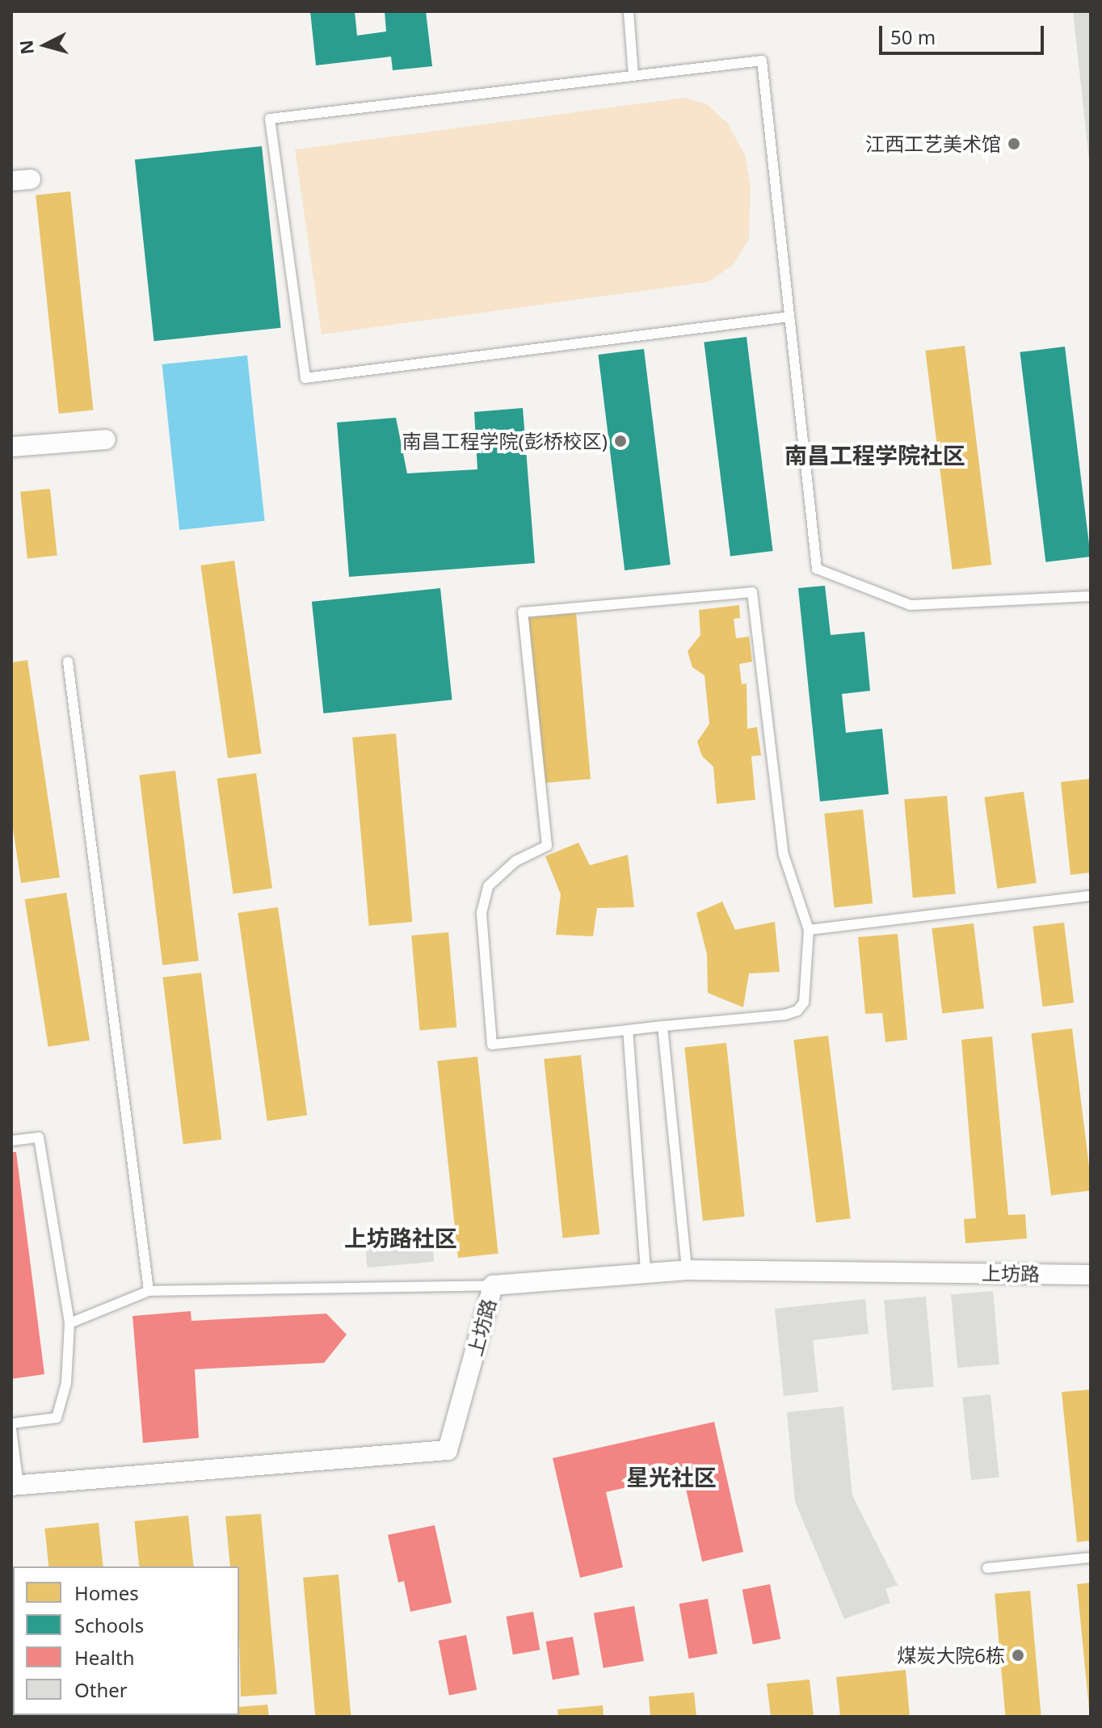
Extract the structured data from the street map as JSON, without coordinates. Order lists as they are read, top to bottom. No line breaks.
{"streets":{"street":["上坊路"]},"districts":["南昌工程学院社区","上坊路社区","星光社区"],"places":["江西工艺美术馆","南昌工程学院(彭桥校区)","煤炭大院6栋"],"legend":["Homes","Schools","Health","Other"],"scale_bar":"50 m","north":"left"}
